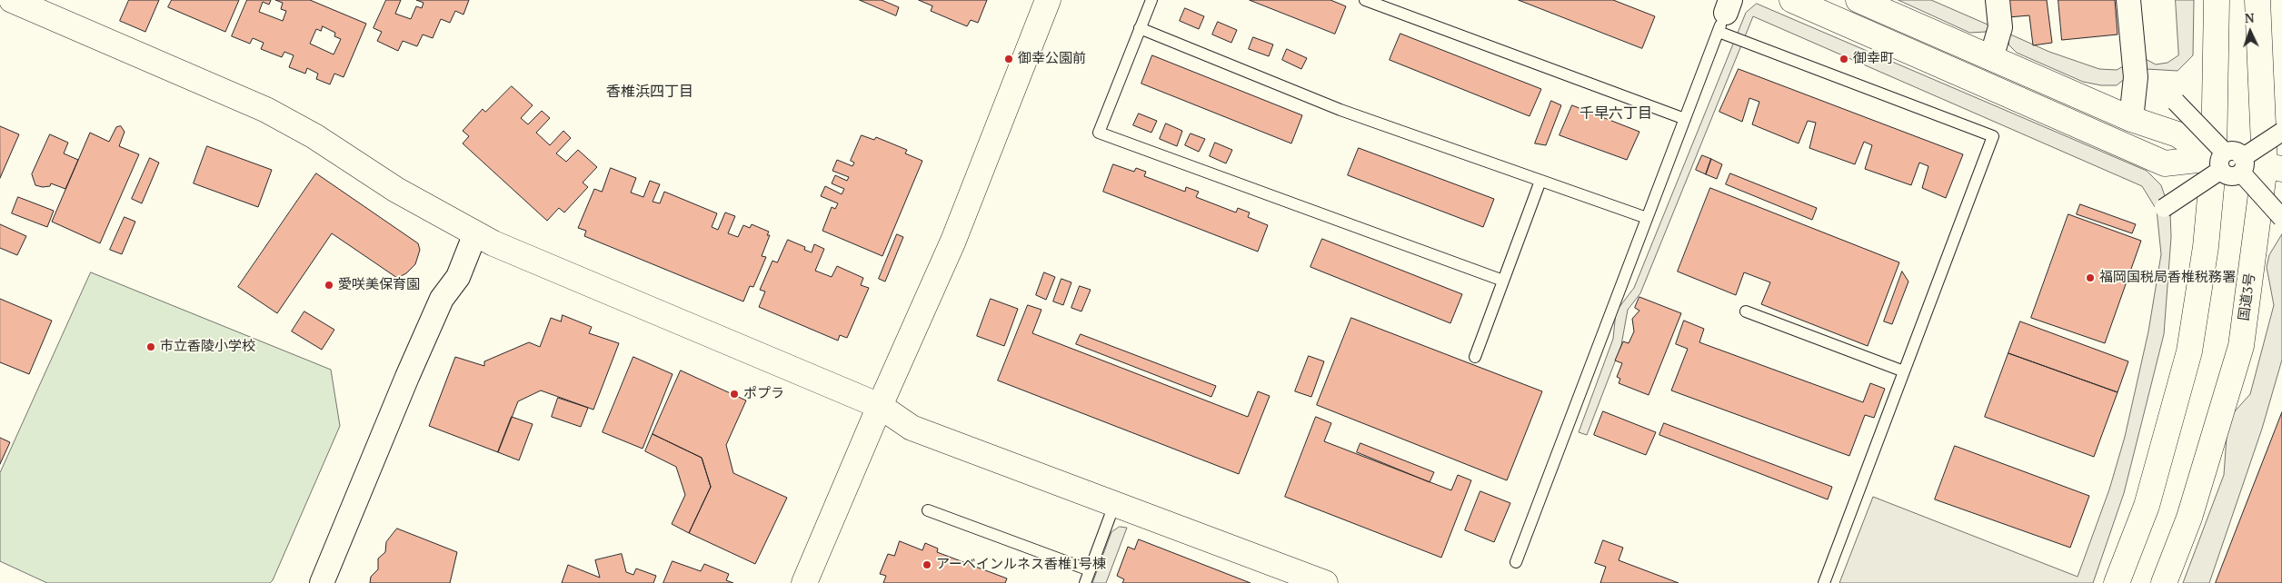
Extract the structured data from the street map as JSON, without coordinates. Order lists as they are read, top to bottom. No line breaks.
{"streets":{"main road":["国道3号"]},"districts":["香椎浜四丁目","千早六丁目"],"places":["御幸公園前","御幸町","福岡国税局香椎税務署","愛咲美保育園","市立香陵小学校","ポプラ","アーベインルネス香椎1号棟"],"north":"top"}
